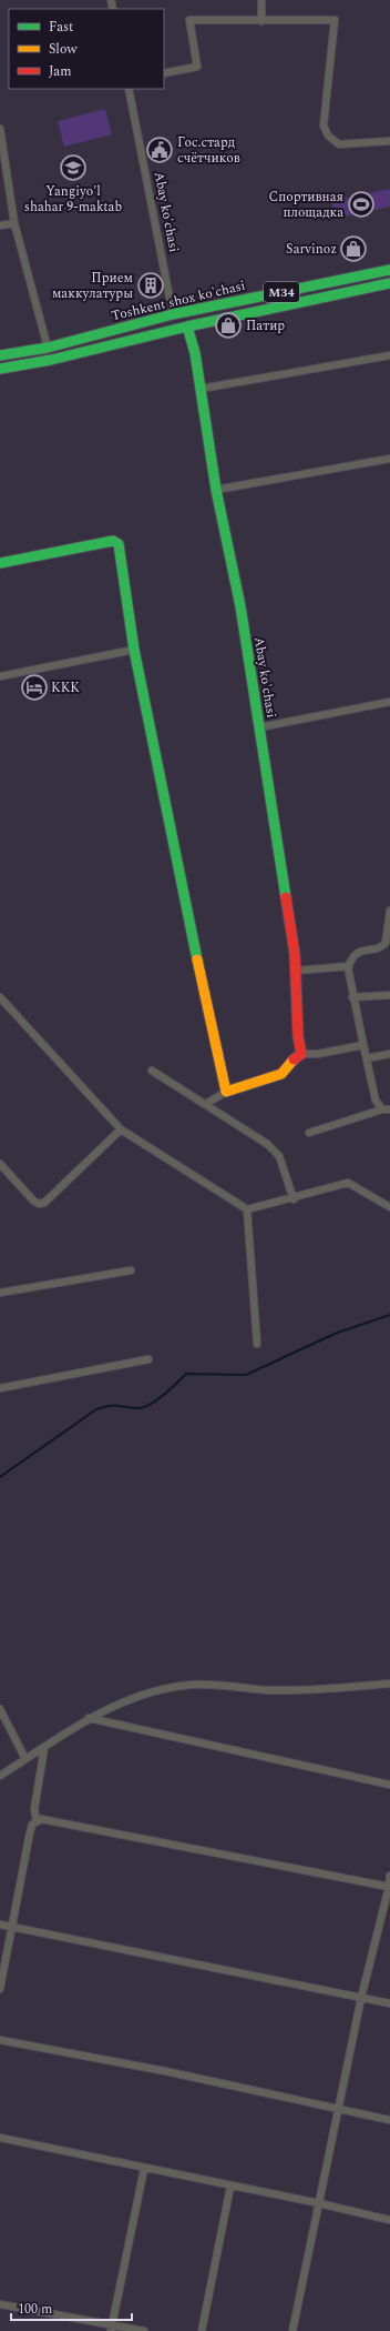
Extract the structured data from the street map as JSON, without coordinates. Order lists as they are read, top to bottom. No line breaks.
{"streets":{"street":["Abay ko'chasi","M34","Toshkent shox ko'chasi"]},"crossings":[["Abay ko'chasi","M34"],["Abay ko'chasi","Toshkent shox ko'chasi"],["M34","Toshkent shox ko'chasi"]],"places":{"public building":["Гос.стард счётчиков"],"school or university":["Yangiyo'l shahar 9-maktab"],"sports":["Спортивная площадка"],"shop":["Sarvinoz","Патир"],"building":["Прием маккулатуры"],"hotel":["KKK"]},"legend":["Fast","Slow","Jam"],"scale_bar":"100 m"}
